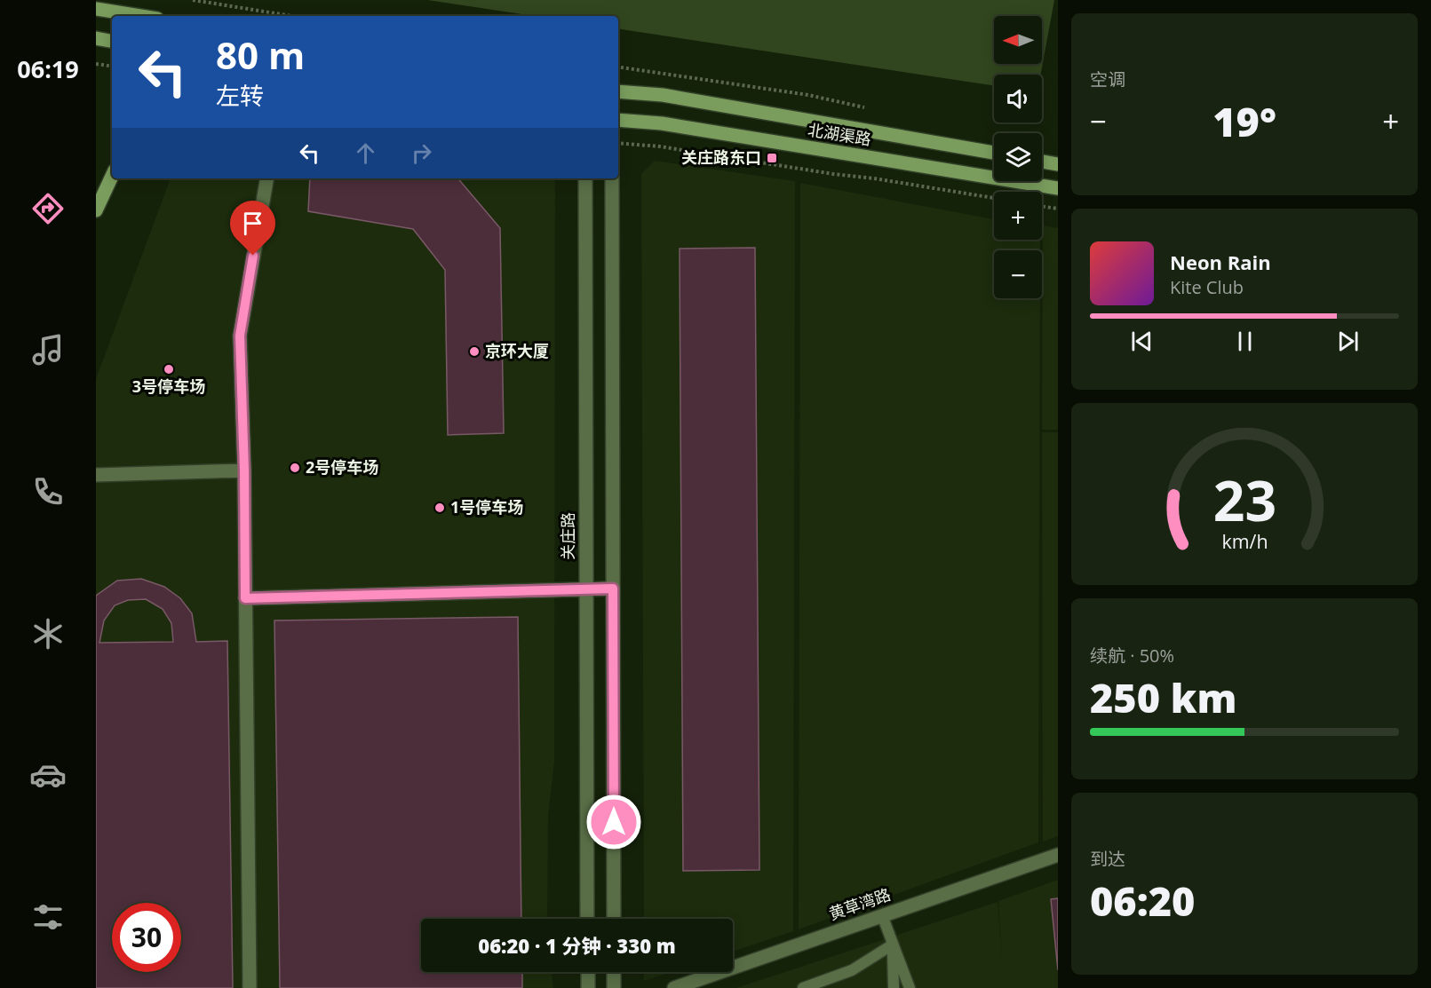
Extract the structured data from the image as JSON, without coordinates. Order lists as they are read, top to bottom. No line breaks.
{"streets":{"main road":["北湖渠路"],"street":["关庄路","黄草湾路"]},"places":{"transit":["关庄路东口"],"other":["京环大厦","3号停车场","2号停车场","1号停车场"]},"north":"left","page":{"tabs":"06:19","tile":["空调",["续航 · 50%","250 km"],["到达","06:20"]],"map_buttons":["+","−"],"turn":["80 m","左转"],"heat":["−","19°","+"],"song":["Neon Rain","Kite Club"],"limit":"30","trip":"06:20 · 1 分钟 · 330 m","gauge":["23","km/h"]}}
